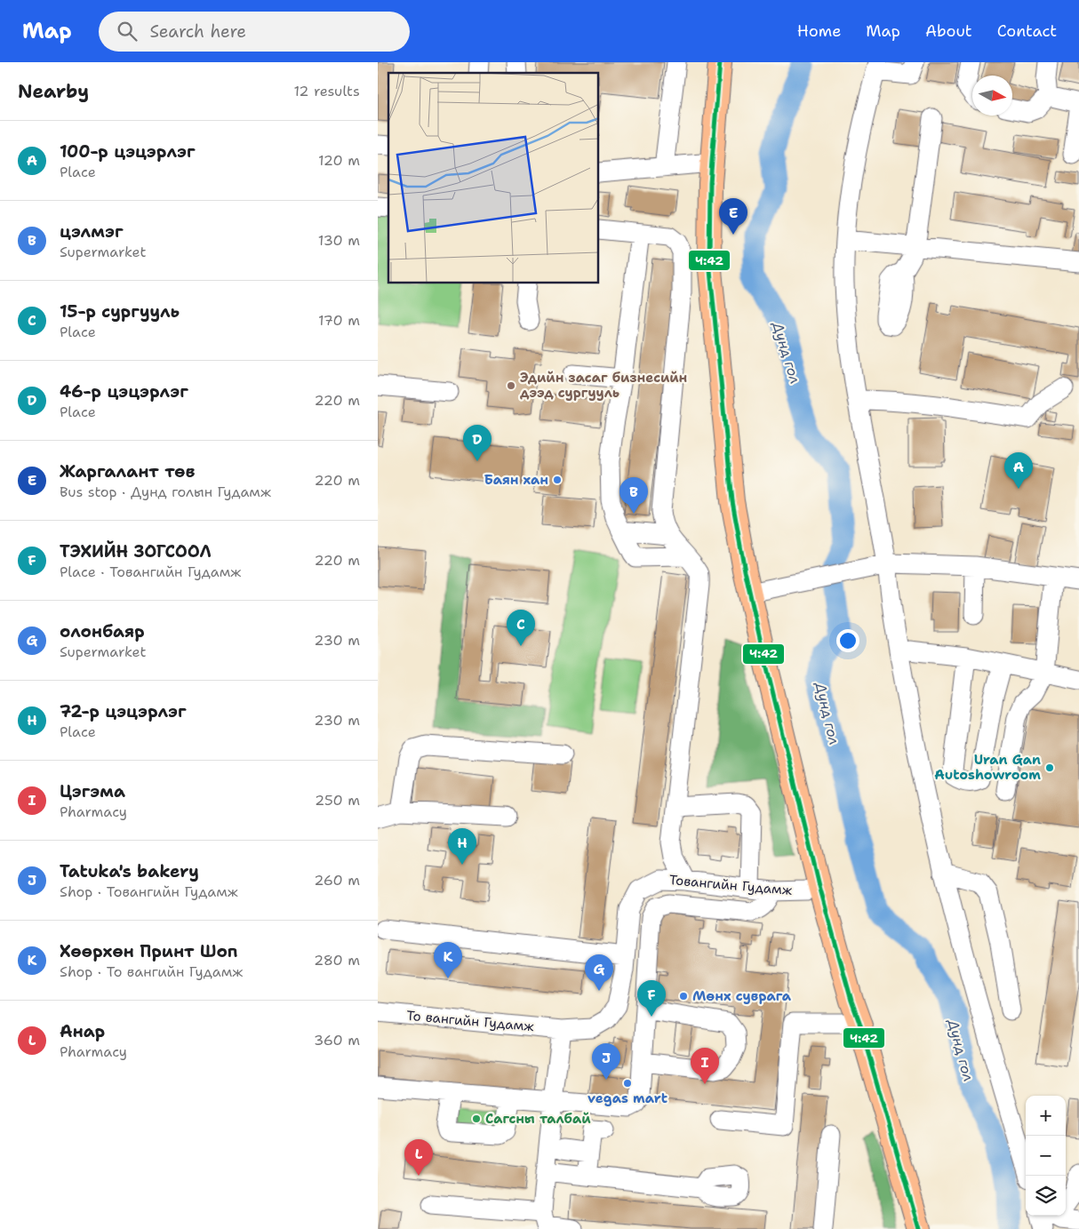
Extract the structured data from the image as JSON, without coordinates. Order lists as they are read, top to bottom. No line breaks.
{"streets":{"street":["Товангийн Гудамж","То вангийн Гудамж"]},"crossings":[["Товангийн Гудамж","То вангийн Гудамж"]],"water":["Дунд гол"],"places":["Эдийн засаг бизнесийн дээд сургууль","Баян хан","Uran Gan Autoshowroom","Мөнх суврага","vegas mart","Сагсны талбай"],"lines":["transit line Ч:42"],"north":"right","page":{"header":"Map","search":"Search here","nav":["Home","Map","About","Contact"],"heading":["Nearby","12 results"],"list":[{"mark":"A","name":"100-р цэцэрлэг","note":"Place","value":"120 m"},{"mark":"B","name":"цэлмэг","note":"Supermarket","value":"130 m"},{"mark":"C","name":"15-р сургууль","note":"Place","value":"170 m"},{"mark":"D","name":"46-р цэцэрлэг","note":"Place","value":"220 m"},{"mark":"E","name":"Жаргалант төв","note":"Bus stop · Дунд голын Гудамж","value":"220 m"},{"mark":"F","name":"ТЭХИЙН ЗОГСООЛ","note":"Place · Товангийн Гудамж","value":"220 m"},{"mark":"G","name":"олонбаяр","note":"Supermarket","value":"230 m"},{"mark":"H","name":"72-р цэцэрлэг","note":"Place","value":"230 m"},{"mark":"I","name":"Цэгэма","note":"Pharmacy","value":"250 m"},{"mark":"J","name":"Tatuka's bakery","note":"Shop · Товангийн Гудамж","value":"260 m"},{"mark":"K","name":"Хөөрхөн Принт Шоп","note":"Shop · То вангийн Гудамж","value":"280 m"},{"mark":"L","name":"Анар","note":"Pharmacy","value":"360 m"}],"pins":["E","D","A","B","C","H","K","G","F","J","I","L"],"map_buttons":["+","−"]}}
